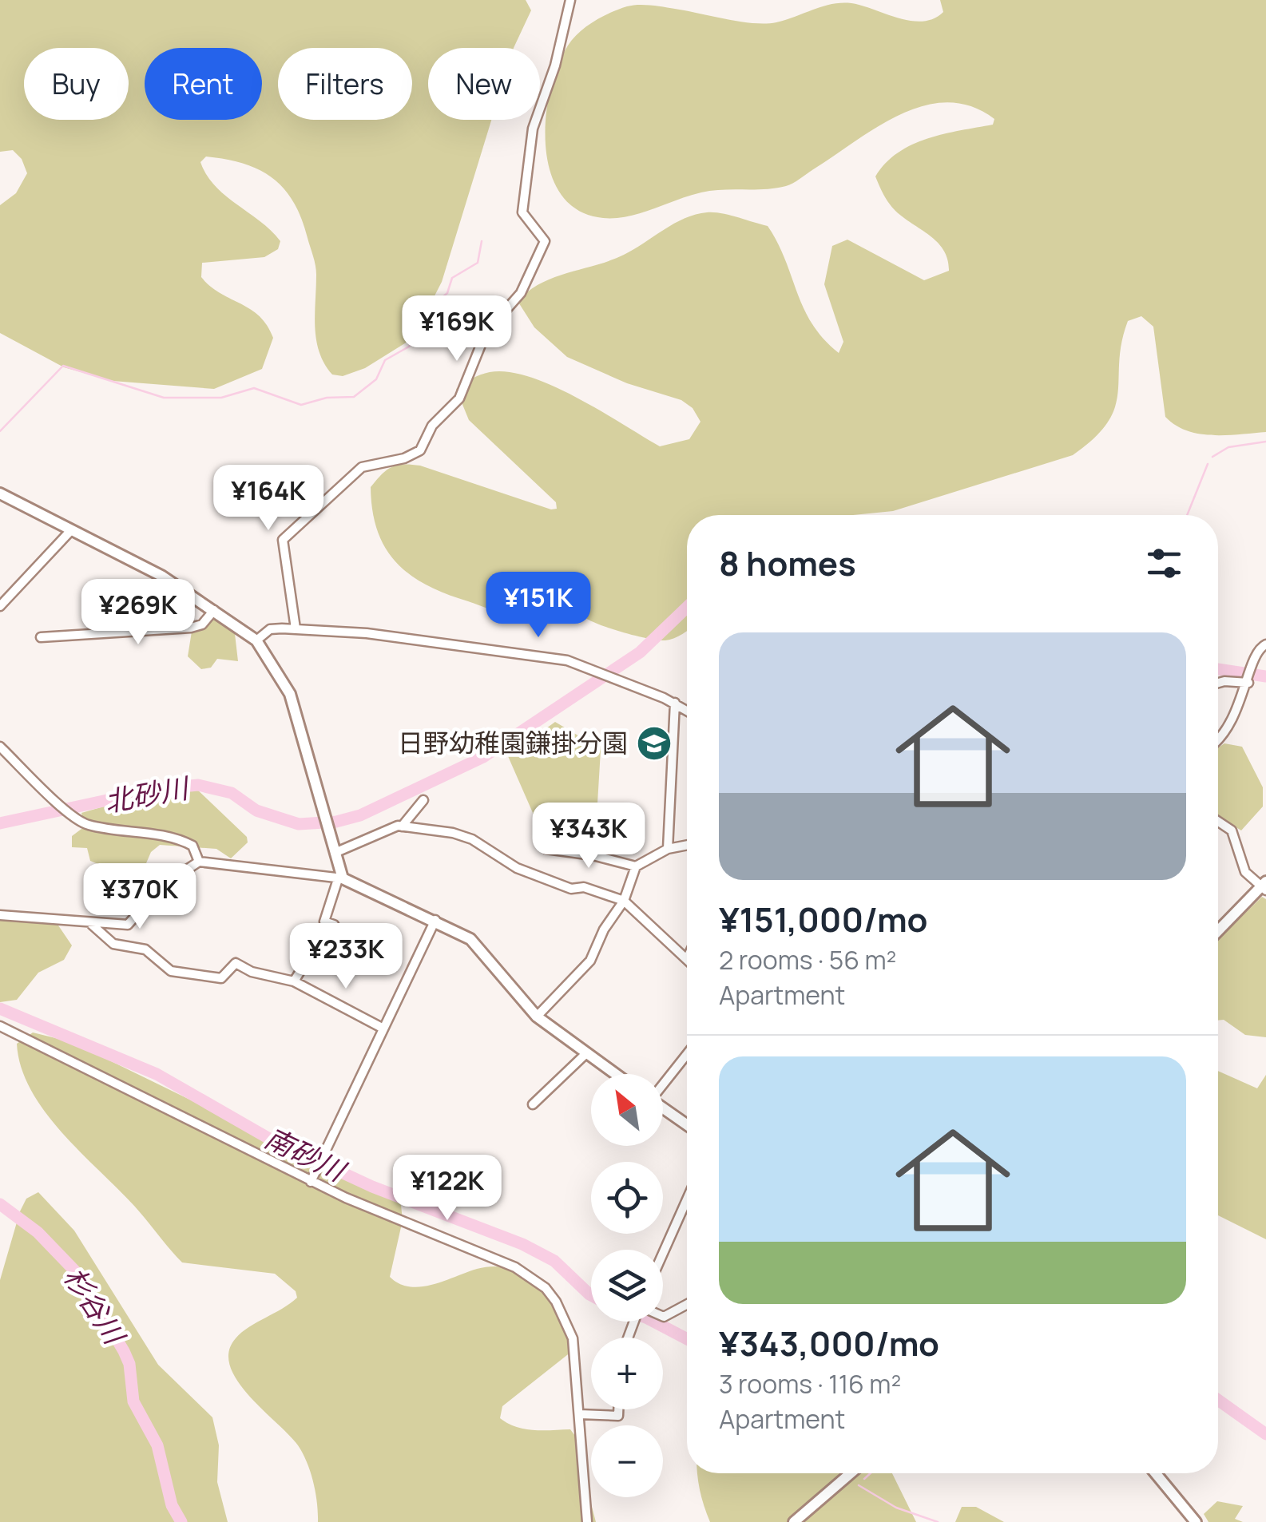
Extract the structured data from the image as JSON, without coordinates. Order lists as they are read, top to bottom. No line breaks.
{"water":["北砂川","南砂川","杉谷川"],"places":{"school or university":["日野幼稚園鎌掛分園"]},"north":"top left","page":{"chip":["Buy","Rent","Filters","New"],"price":["¥169K","¥164K","¥151K","¥269K","¥343K","¥370K","¥233K","¥122K"],"heading":"8 homes","list":[{"name":"¥151,000/mo","note":"2 rooms · 56 m² · Apartment"},{"name":"¥343,000/mo","note":"3 rooms · 116 m² · Apartment"}],"map_buttons":["+","−"]}}
